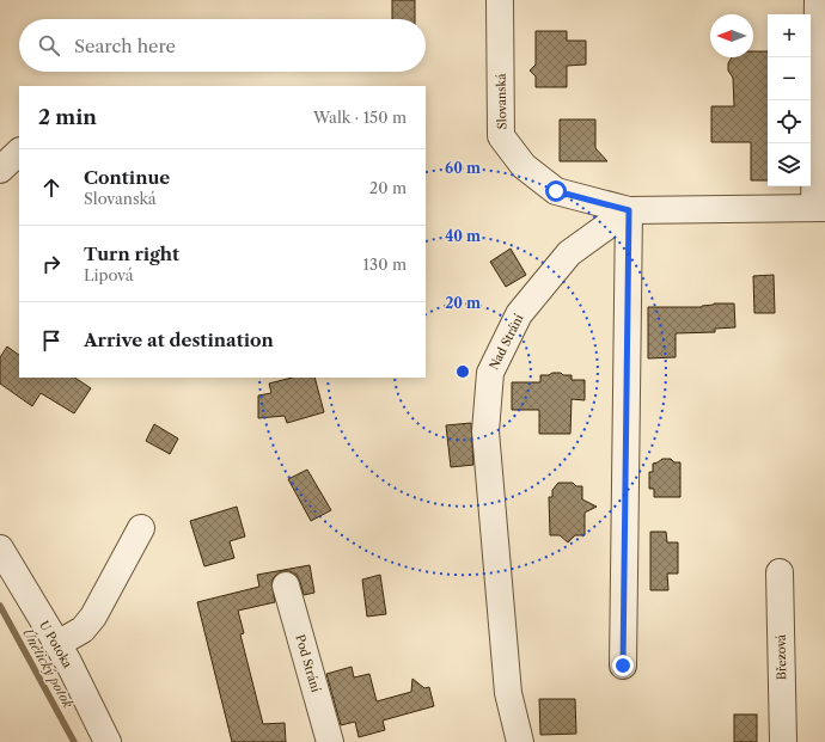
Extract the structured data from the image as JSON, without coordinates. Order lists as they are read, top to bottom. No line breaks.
{"streets":{"street":["Slovanská","Nad Strání","U Potoka","Březová","Pod Strání"]},"crossings":[["Slovanská","Nad Strání"]],"water":["Únětický potok"],"north":"left","page":{"map_buttons":["+","−"],"search":"Search here","heading":["2 min","Walk · 150 m"],"list":[["Continue","Slovanská","20 m"],["Turn right","Lipová","130 m"],"Arrive at destination"]},"rings":["60 m","40 m","20 m"]}
